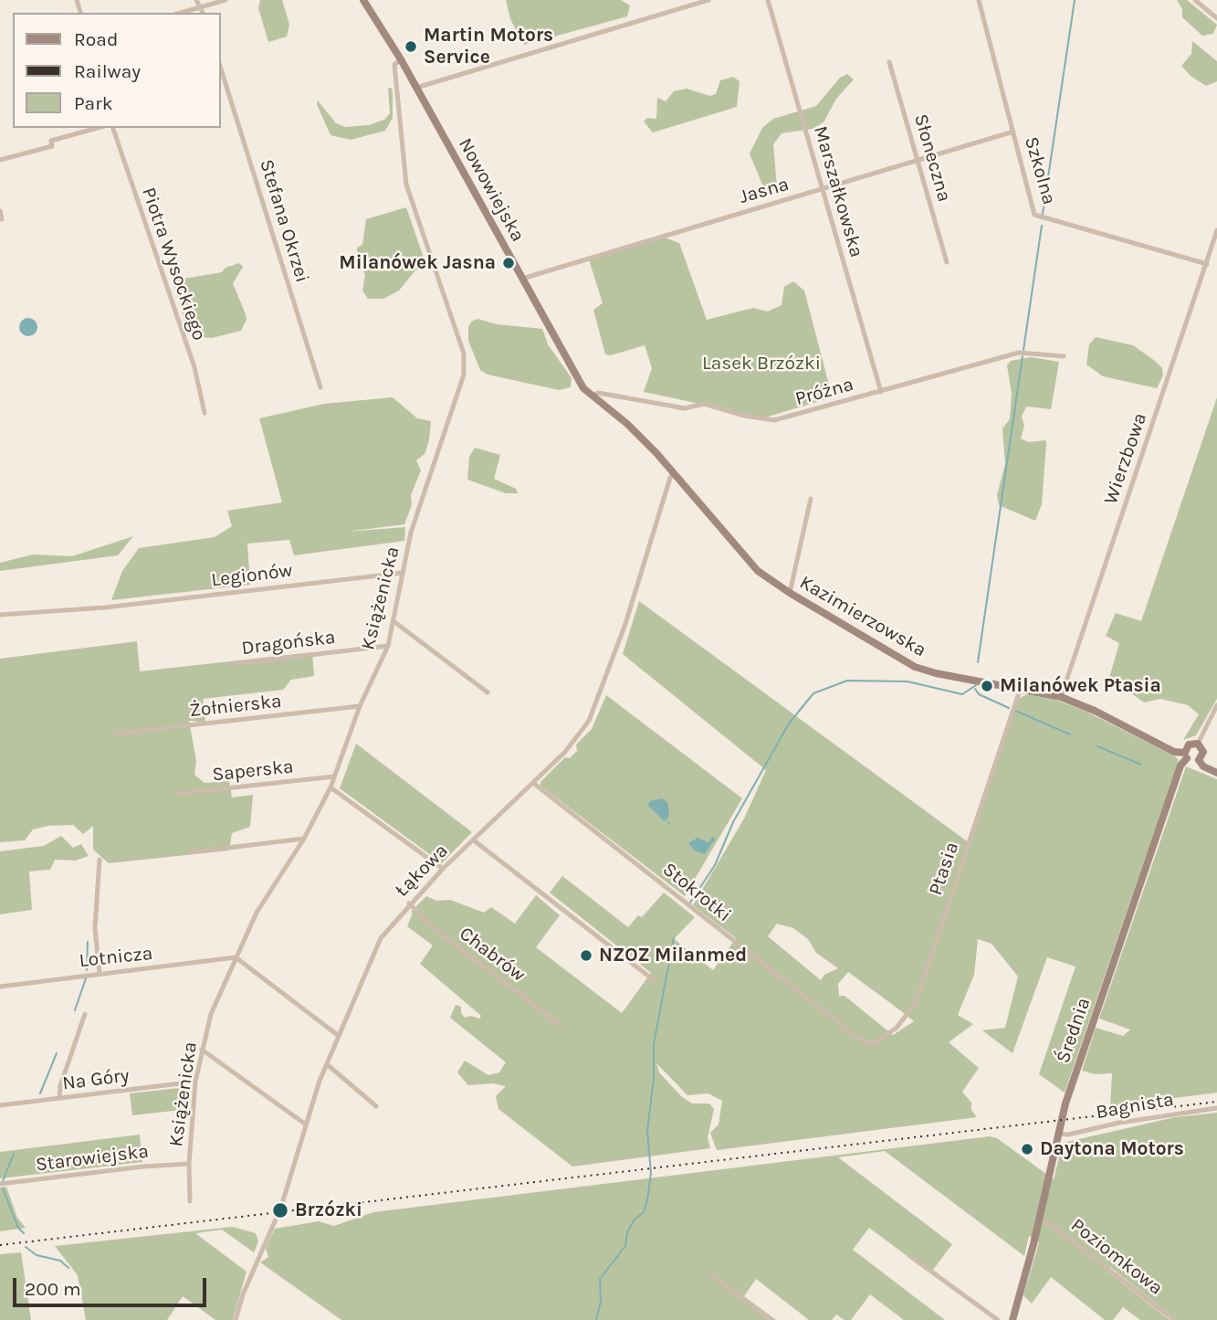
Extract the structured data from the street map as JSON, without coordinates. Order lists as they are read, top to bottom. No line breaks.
{"streets":{"street":["Słoneczna","Szkolna","Nowowiejska","Jasna","Marszałkowska","Stefana Okrzei","Piotra Wysockiego","Próżna","Wierzbowa","Legionów","Książenicka","Kazimierzowska","Dragońska","Żołnierska","Saperska","Ptasia","Łąkowa","Stokrotki","Chabrów","Lotnicza","Średnia","Na Góry","Bagnista","Starowiejska","Poziomkowa"]},"crossings":[["Słoneczna","Jasna"],["Szkolna","Jasna"],["Szkolna","Wierzbowa"],["Nowowiejska","Jasna"],["Nowowiejska","Próżna"],["Nowowiejska","Książenicka"],["Nowowiejska","Kazimierzowska"],["Jasna","Marszałkowska"],["Marszałkowska","Próżna"],["Próżna","Kazimierzowska"],["Wierzbowa","Kazimierzowska"],["Legionów","Książenicka"],["Książenicka","Dragońska"],["Książenicka","Żołnierska"],["Książenicka","Saperska"],["Książenicka","Lotnicza"],["Książenicka","Na Góry"],["Książenicka","Starowiejska"],["Kazimierzowska","Ptasia"],["Kazimierzowska","Łąkowa"],["Kazimierzowska","Średnia"],["Ptasia","Stokrotki"],["Łąkowa","Stokrotki"],["Łąkowa","Chabrów"],["Średnia","Bagnista"],["Średnia","Poziomkowa"]],"parks":["Lasek Brzózki"],"places":["Martin Motors Service","Milanówek Jasna","Milanówek Ptasia","NZOZ Milanmed","Daytona Motors","Brzózki"],"legend":["Road","Railway","Park"],"scale_bar":"200 m"}
